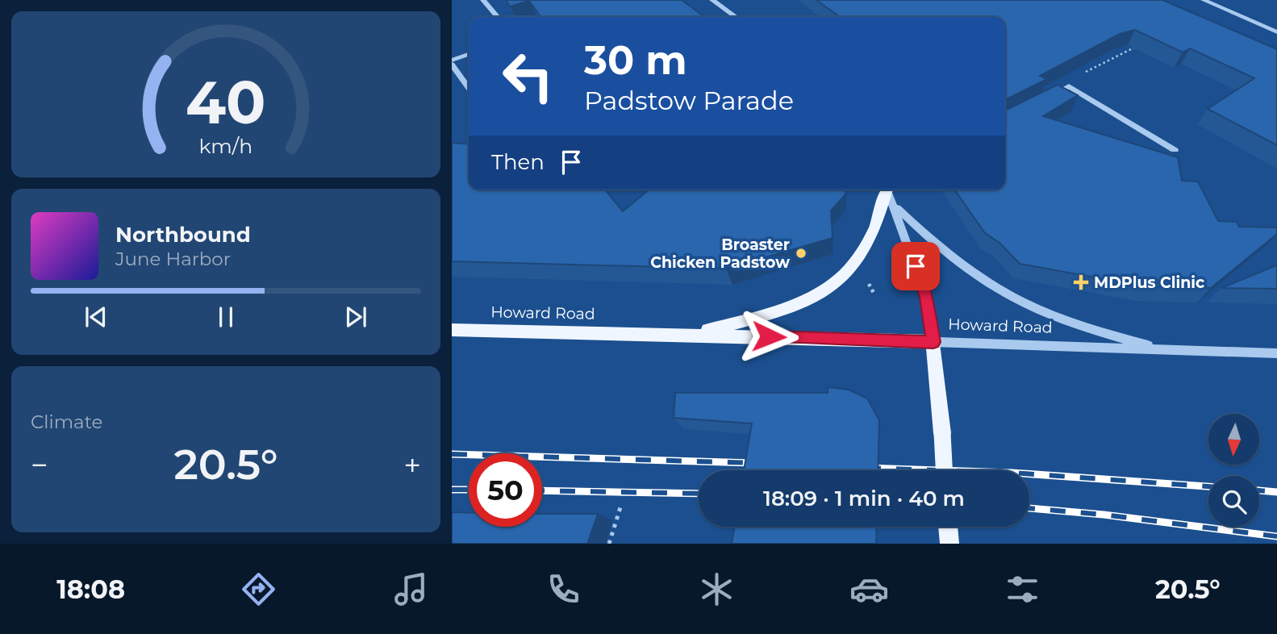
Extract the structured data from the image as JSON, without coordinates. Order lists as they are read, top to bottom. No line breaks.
{"streets":{"main road":["Howard Road"]},"places":{"other":["Broaster Chicken Padstow"],"health":["MDPlus Clinic"]},"north":"bottom","page":{"turn":["30 m","Padstow Parade"],"then":"Then","song":["Northbound","June Harbor"],"tile":"Climate","heat":["−","20.5°","+"],"limit":"50","trip":"18:09 · 1 min · 40 m","tabs":["18:08","20.5°"],"gauge":["40","km/h"]}}
